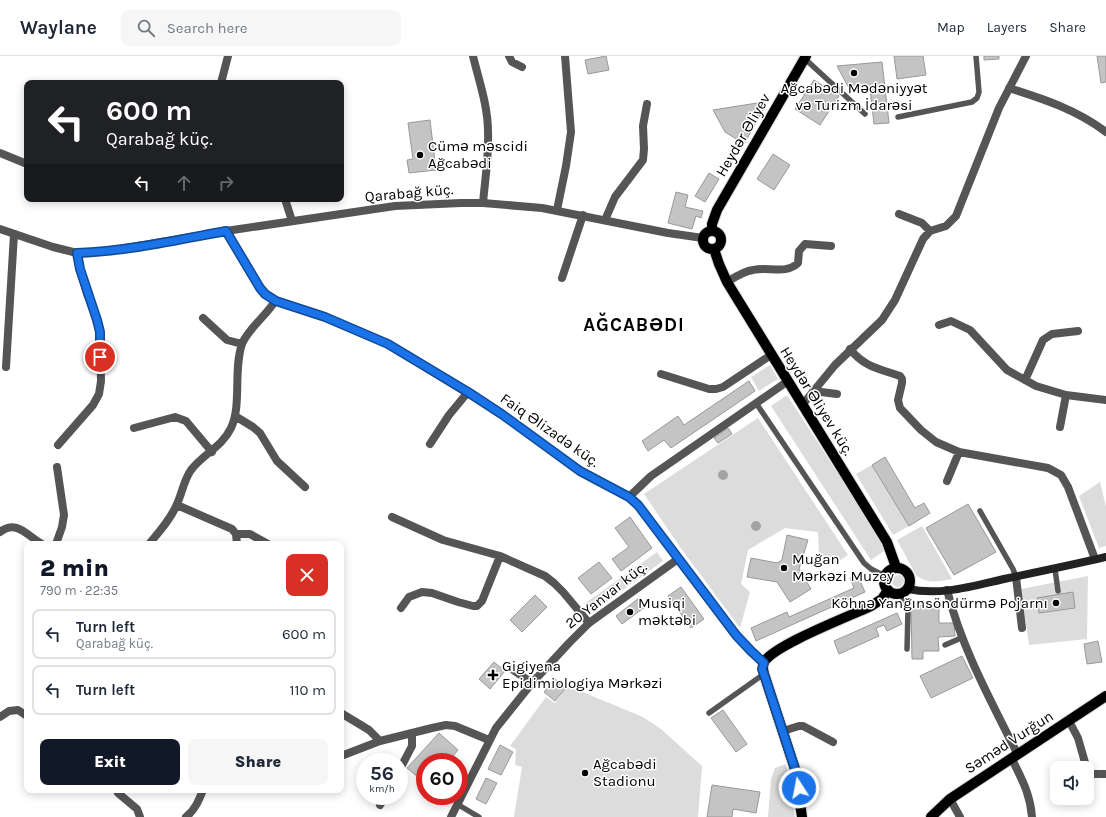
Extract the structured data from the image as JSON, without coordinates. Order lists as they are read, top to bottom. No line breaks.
{"streets":{"main road":["Heydər Əliyev","Heydər Əliyev küç.","Səməd Vurğun"],"street":["Qarabağ küç.","Faiq Əlizadə küç.","20 Yanvar küç."]},"crossings":[["Heydər Əliyev","Qarabağ küç."],["Heydər Əliyev","Heydər Əliyev küç."],["Qarabağ küç.","Heydər Əliyev küç."],["Qarabağ küç.","Faiq Əlizadə küç."],["Faiq Əlizadə küç.","20 Yanvar küç."]],"districts":["AĞCABƏDI"],"places":{"other":["Ağcabədi Mədəniyyət və Turizm İdarəsi","Cümə məscidi Ağcabədi","Muğan Mərkəzi Muzey","Köhnə Yanğınsöndürmə Pojarnı","Musiqi məktəbi","Ağcabədi Stadionu"],"health":["Gigiyena Epidimiologiya Mərkəzi"]},"page":{"header":"Waylane","search":"Search here","nav":["Map","Layers","Share"],"turn":["600 m","Qarabağ küç."],"heading":["2 min","790 m · 22:35"],"list":[{"name":"Turn left","note":"Qarabağ küç.","value":"600 m"},{"name":"Turn left","value":"110 m"}],"buttons":["Exit","Share"],"speed":"56 km/h","limit":"60"}}
